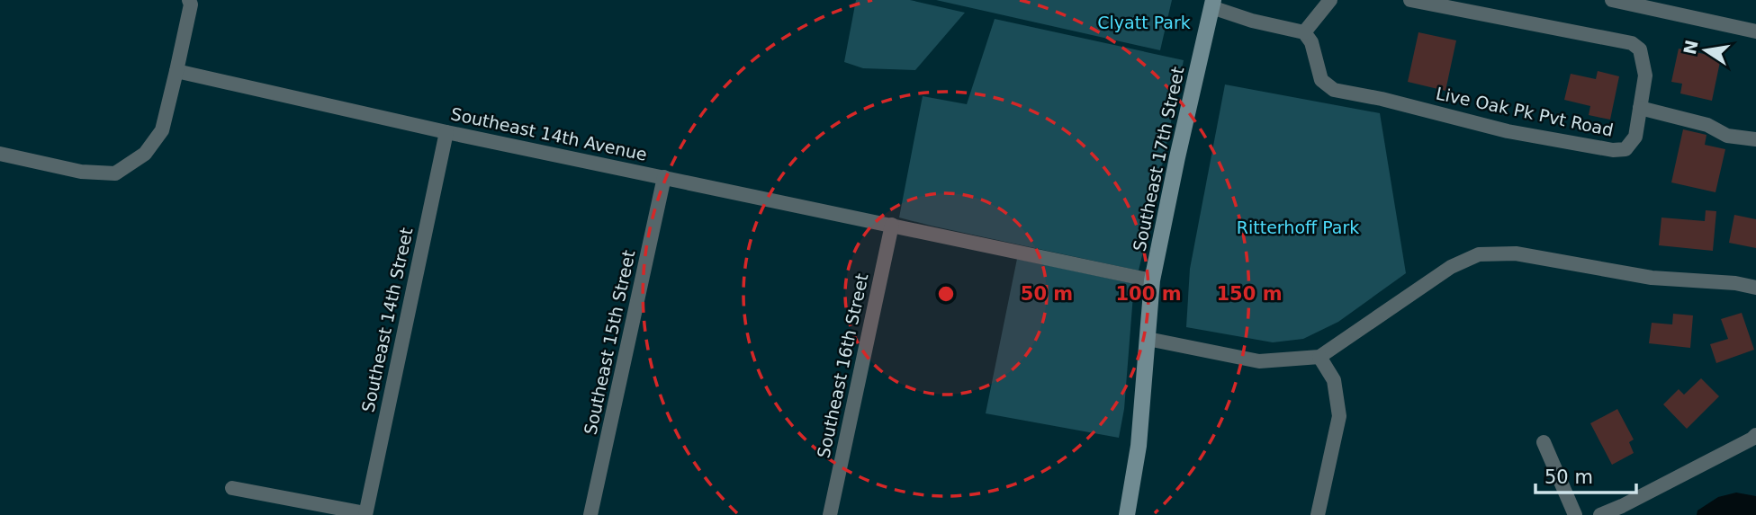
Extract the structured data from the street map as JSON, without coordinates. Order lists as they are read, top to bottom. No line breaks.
{"streets":{"main road":["Southeast 17th Street"],"street":["Live Oak Pk Pvt Road","Southeast 14th Avenue","Southeast 14th Street","Southeast 15th Street","Southeast 16th Street"]},"crossings":[["Southeast 14th Avenue","Southeast 17th Street"],["Southeast 14th Avenue","Southeast 14th Street"],["Southeast 14th Avenue","Southeast 15th Street"],["Southeast 14th Avenue","Southeast 16th Street"]],"parks":["Clyatt Park","Ritterhoff Park"],"scale_bar":"50 m","north":"left","rings":["50 m","100 m","150 m"]}
